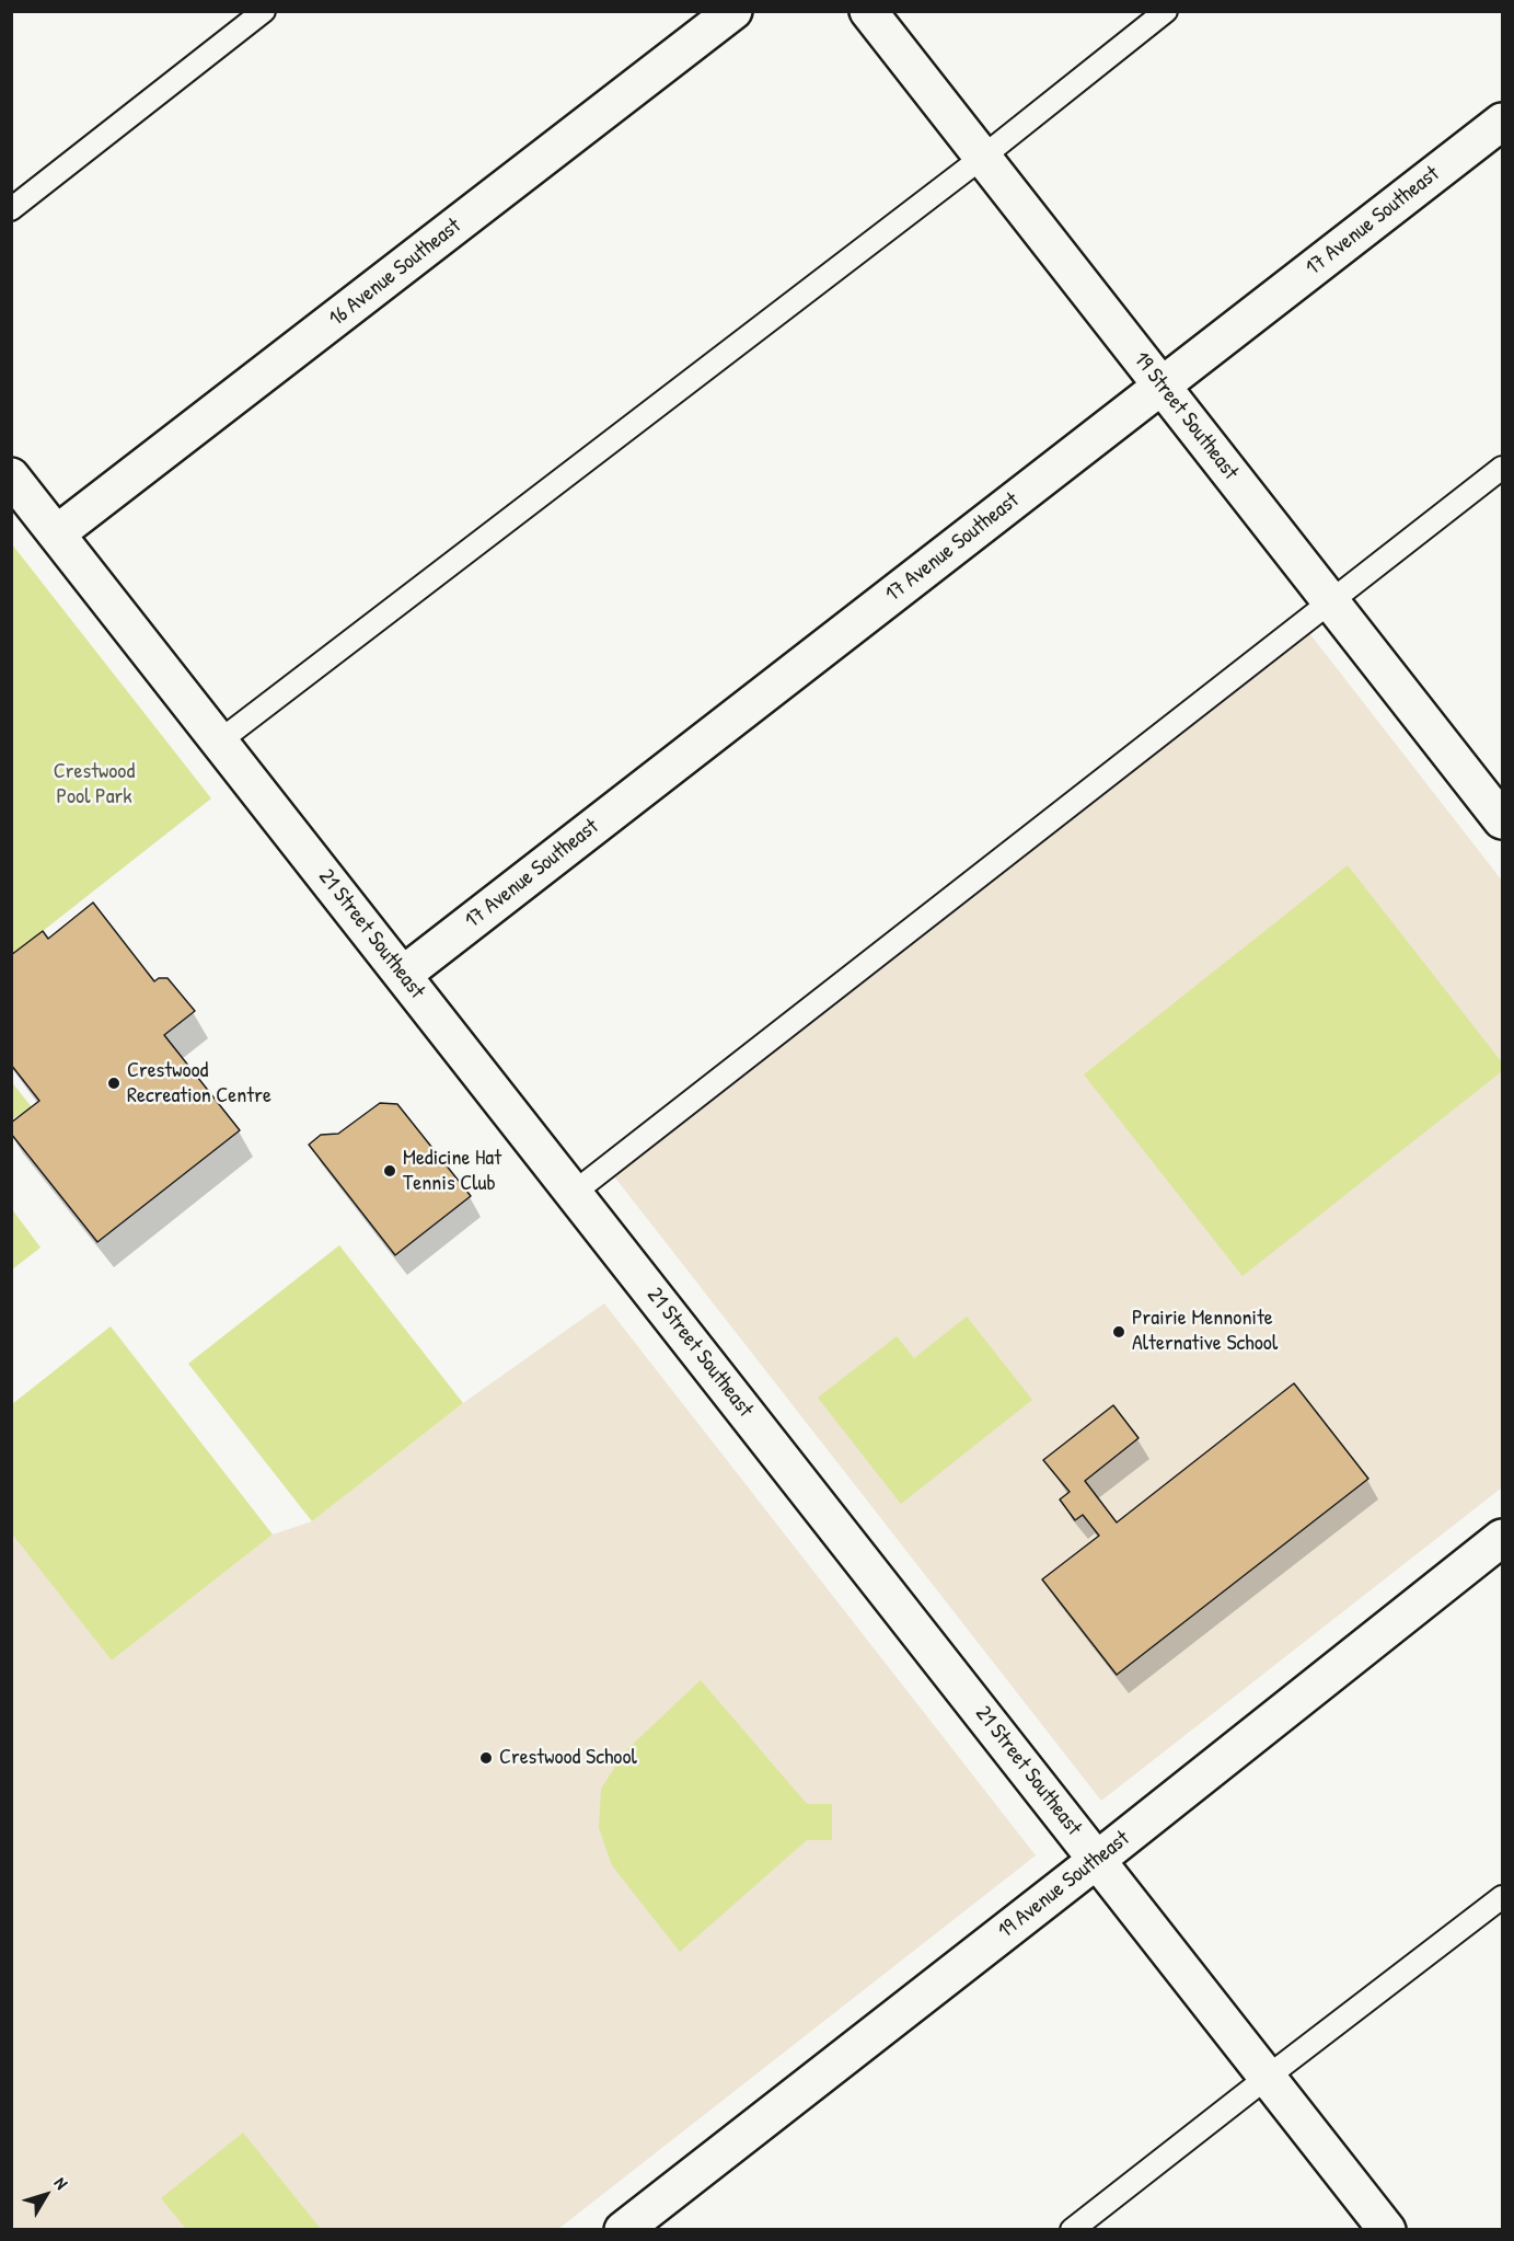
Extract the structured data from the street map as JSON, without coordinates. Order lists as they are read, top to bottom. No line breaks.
{"streets":{"street":["17 Avenue Southeast","16 Avenue Southeast","19 Street Southeast","21 Street Southeast","19 Avenue Southeast"]},"crossings":[["17 Avenue Southeast","19 Street Southeast"],["17 Avenue Southeast","21 Street Southeast"],["16 Avenue Southeast","21 Street Southeast"],["21 Street Southeast","19 Avenue Southeast"]],"parks":["Crestwood Pool Park"],"places":["Crestwood Recreation Centre","Medicine Hat Tennis Club","Prairie Mennonite Alternative School","Crestwood School"],"north":"top right"}
